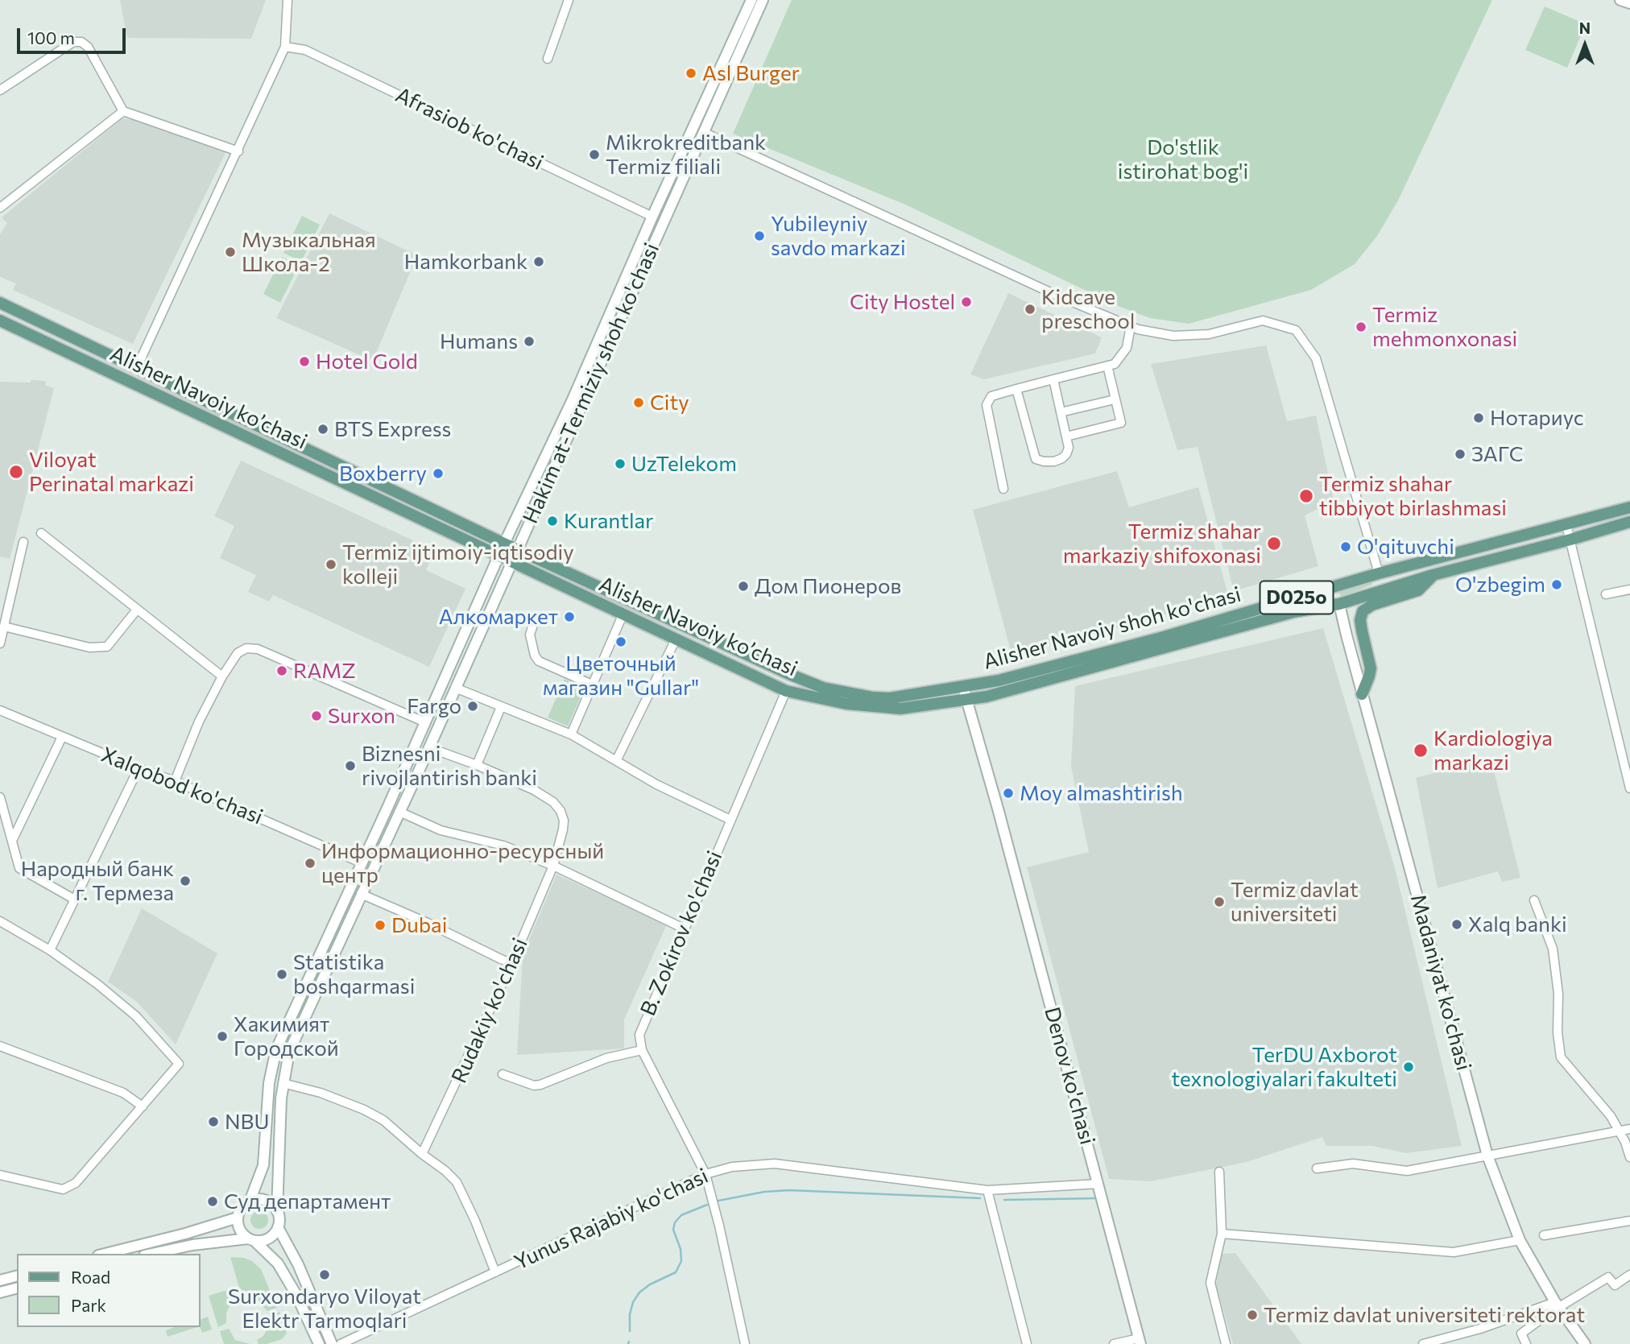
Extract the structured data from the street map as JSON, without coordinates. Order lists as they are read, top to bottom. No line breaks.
{"streets":{"main road":["Hakim at-Termiziy shoh ko'chasi","Alisher Navoiy ko’chasi","D025o","Alisher Navoiy shoh ko'chasi","Madaniyat ko'chasi","Denov ko'chasi"],"street":["Afrasiob ko'chasi","Xalqobod ko'chasi","B. Zokirov ko'chasi","Rudakiy ko'chasi","Yunus Rajabiy ko'chasi"]},"crossings":[["Afrasiob ko'chasi","Hakim at-Termiziy shoh ko'chasi"],["Hakim at-Termiziy shoh ko'chasi","Alisher Navoiy ko’chasi"],["Hakim at-Termiziy shoh ko'chasi","Xalqobod ko'chasi"],["Hakim at-Termiziy shoh ko'chasi","Rudakiy ko'chasi"],["Alisher Navoiy ko’chasi","Alisher Navoiy shoh ko'chasi"],["Alisher Navoiy ko’chasi","B. Zokirov ko'chasi"],["Alisher Navoiy ko’chasi","Denov ko'chasi"],["Alisher Navoiy shoh ko'chasi","Madaniyat ko'chasi"],["Alisher Navoiy shoh ko'chasi","Denov ko'chasi"],["Denov ko'chasi","Yunus Rajabiy ko'chasi"]],"parks":["Do'stlik istirohat bog'i"],"places":["Asl Burger","Mikrokreditbank Termiz filiali","Yubileyniy savdo markazi","Музыкальная Школа-2","Hamkorbank","City Hostel","Kidcave preschool","Termiz mehmonxonasi","Humans","Hotel Gold","City","Нотариус","BTS Express","ЗАГС","UzTelekom","Viloyat Perinatal markazi","Boxberry","Termiz shahar tibbiyot birlashmasi","Kurantlar","Termiz shahar markaziy shifoxonasi","O'qituvchi","Termiz ijtimoiy-iqtisodiy kolleji","O'zbegim","Дом Пионеров","Алкомаркет","Цветочный магазин \"Gullar\"","RAMZ","Fargo","Surxon","Kardiologiya markazi","Biznesni rivojlantirish banki","Moy almashtirish","Информационно-ресурсный центр","Народный банк г. Термеза","Termiz davlat universiteti","Xalq banki","Dubai","Statistika boshqarmasi","Хакимият Городской","TerDU Axborot texnologiyalari fakulteti","NBU","Суд департамент","Surxondaryo Viloyat Elektr Tarmoqlari","Termiz davlat universiteti rektorat"],"legend":["Road","Park"],"scale_bar":"100 m","north":"top"}
